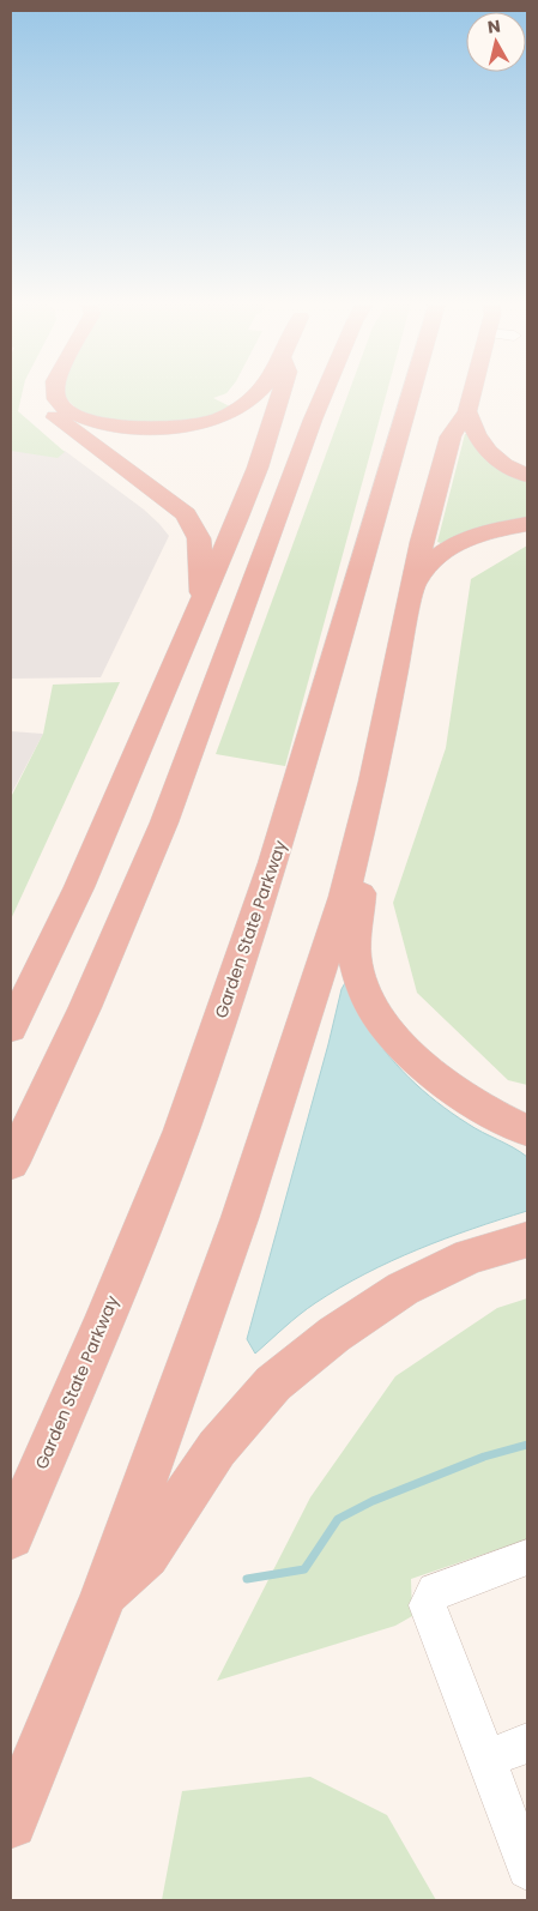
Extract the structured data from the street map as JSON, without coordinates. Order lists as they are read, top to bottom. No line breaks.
{"streets":{"highway":["Garden State Parkway"]},"north":"top"}
